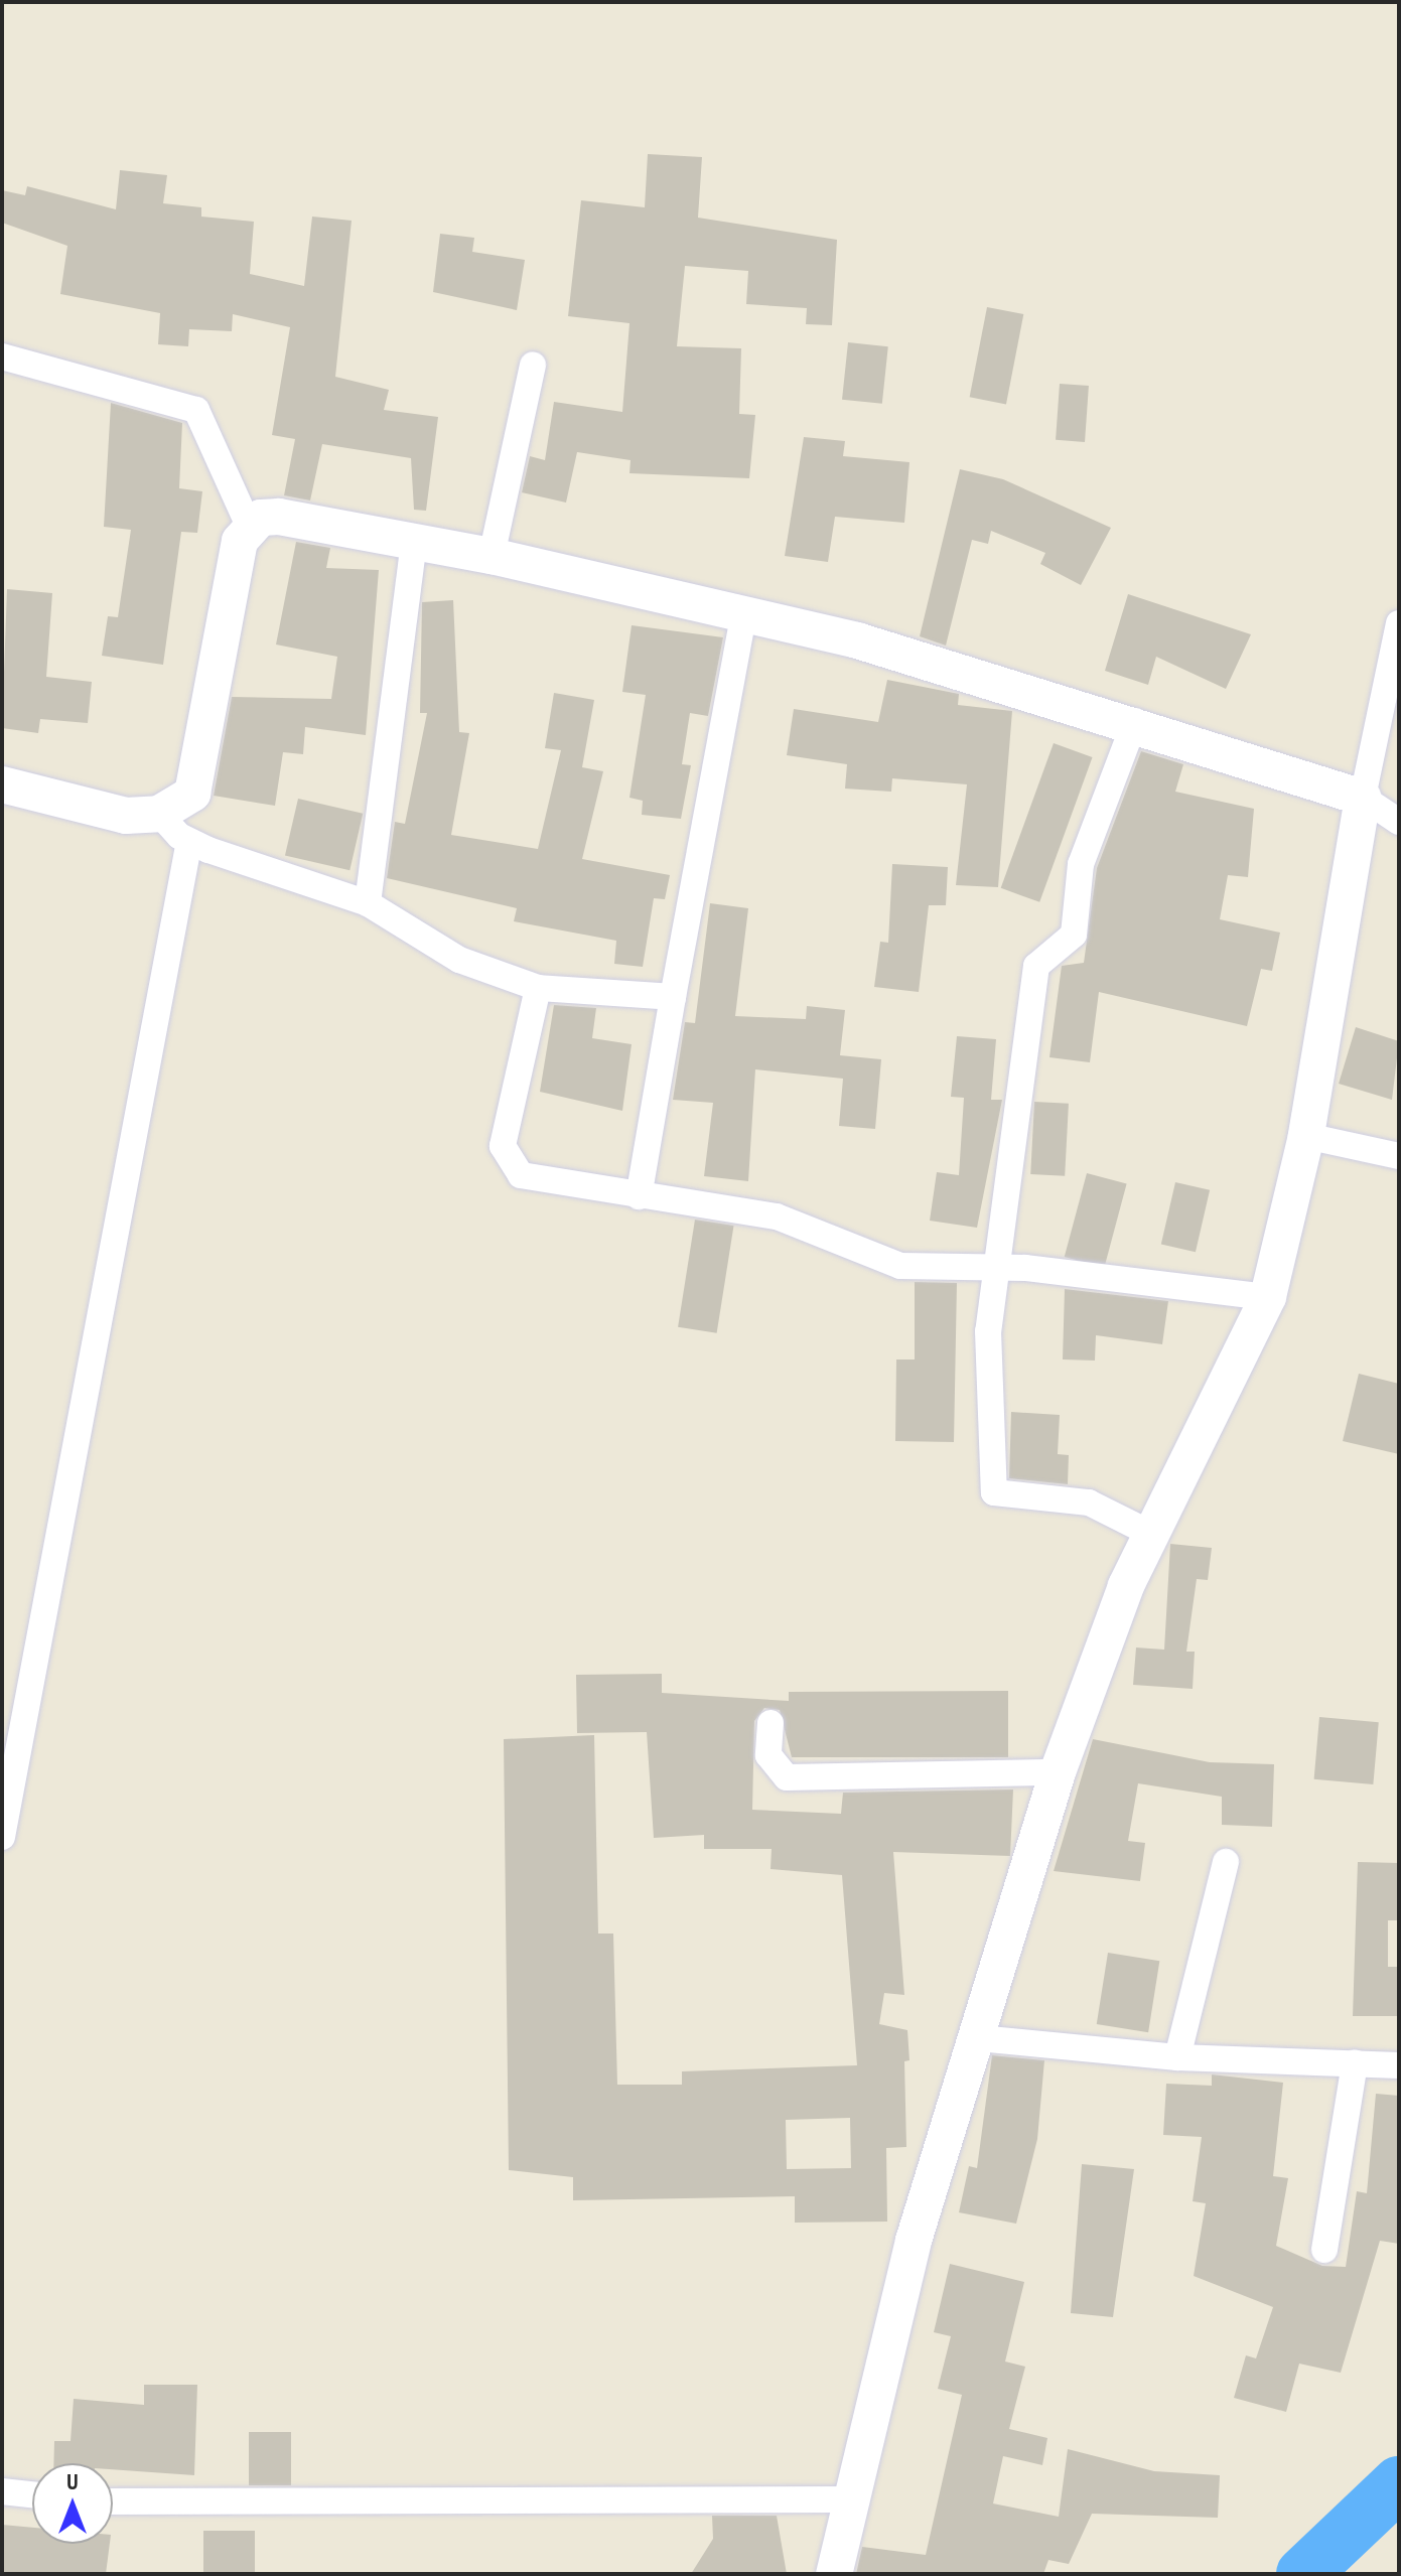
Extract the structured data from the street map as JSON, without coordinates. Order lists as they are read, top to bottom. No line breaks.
{"north":"top"}
